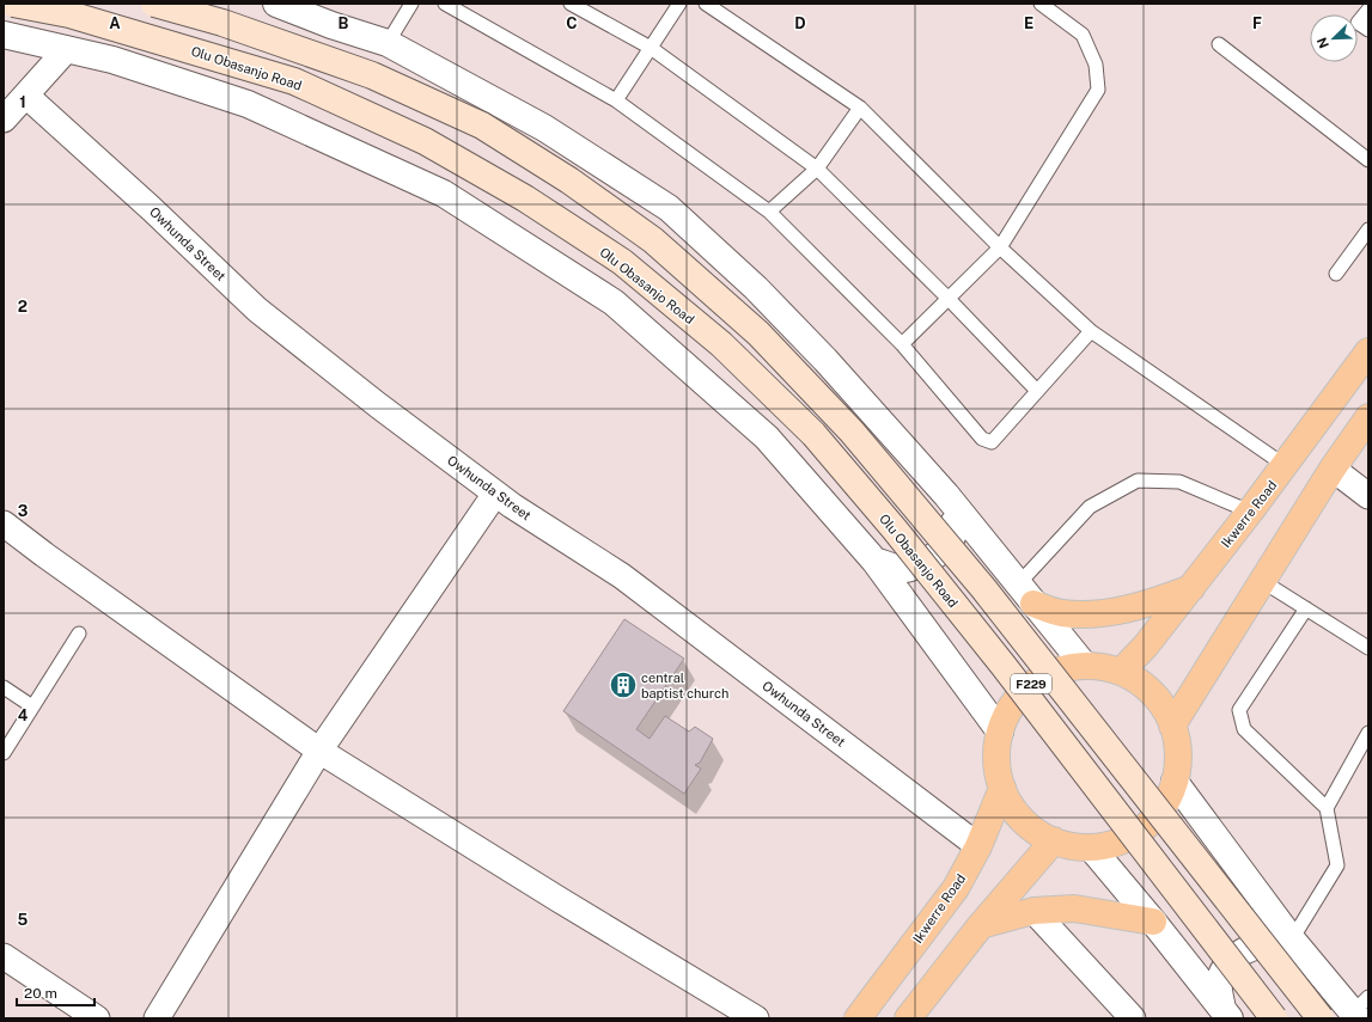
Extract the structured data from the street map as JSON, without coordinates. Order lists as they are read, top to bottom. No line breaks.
{"streets":{"main road":["Olu Obasanjo Road","Ikwerre Road","F229"],"street":["Owhunda Street"]},"crossings":[["Owhunda Street","Ikwerre Road"],["Ikwerre Road","F229"]],"places":{"building":["central baptist church"]},"scale_bar":"20 m","north":"bottom left","grid":{"columns":["A","B","C","D","E","F"],"rows":["1","2","3","4","5"]}}
